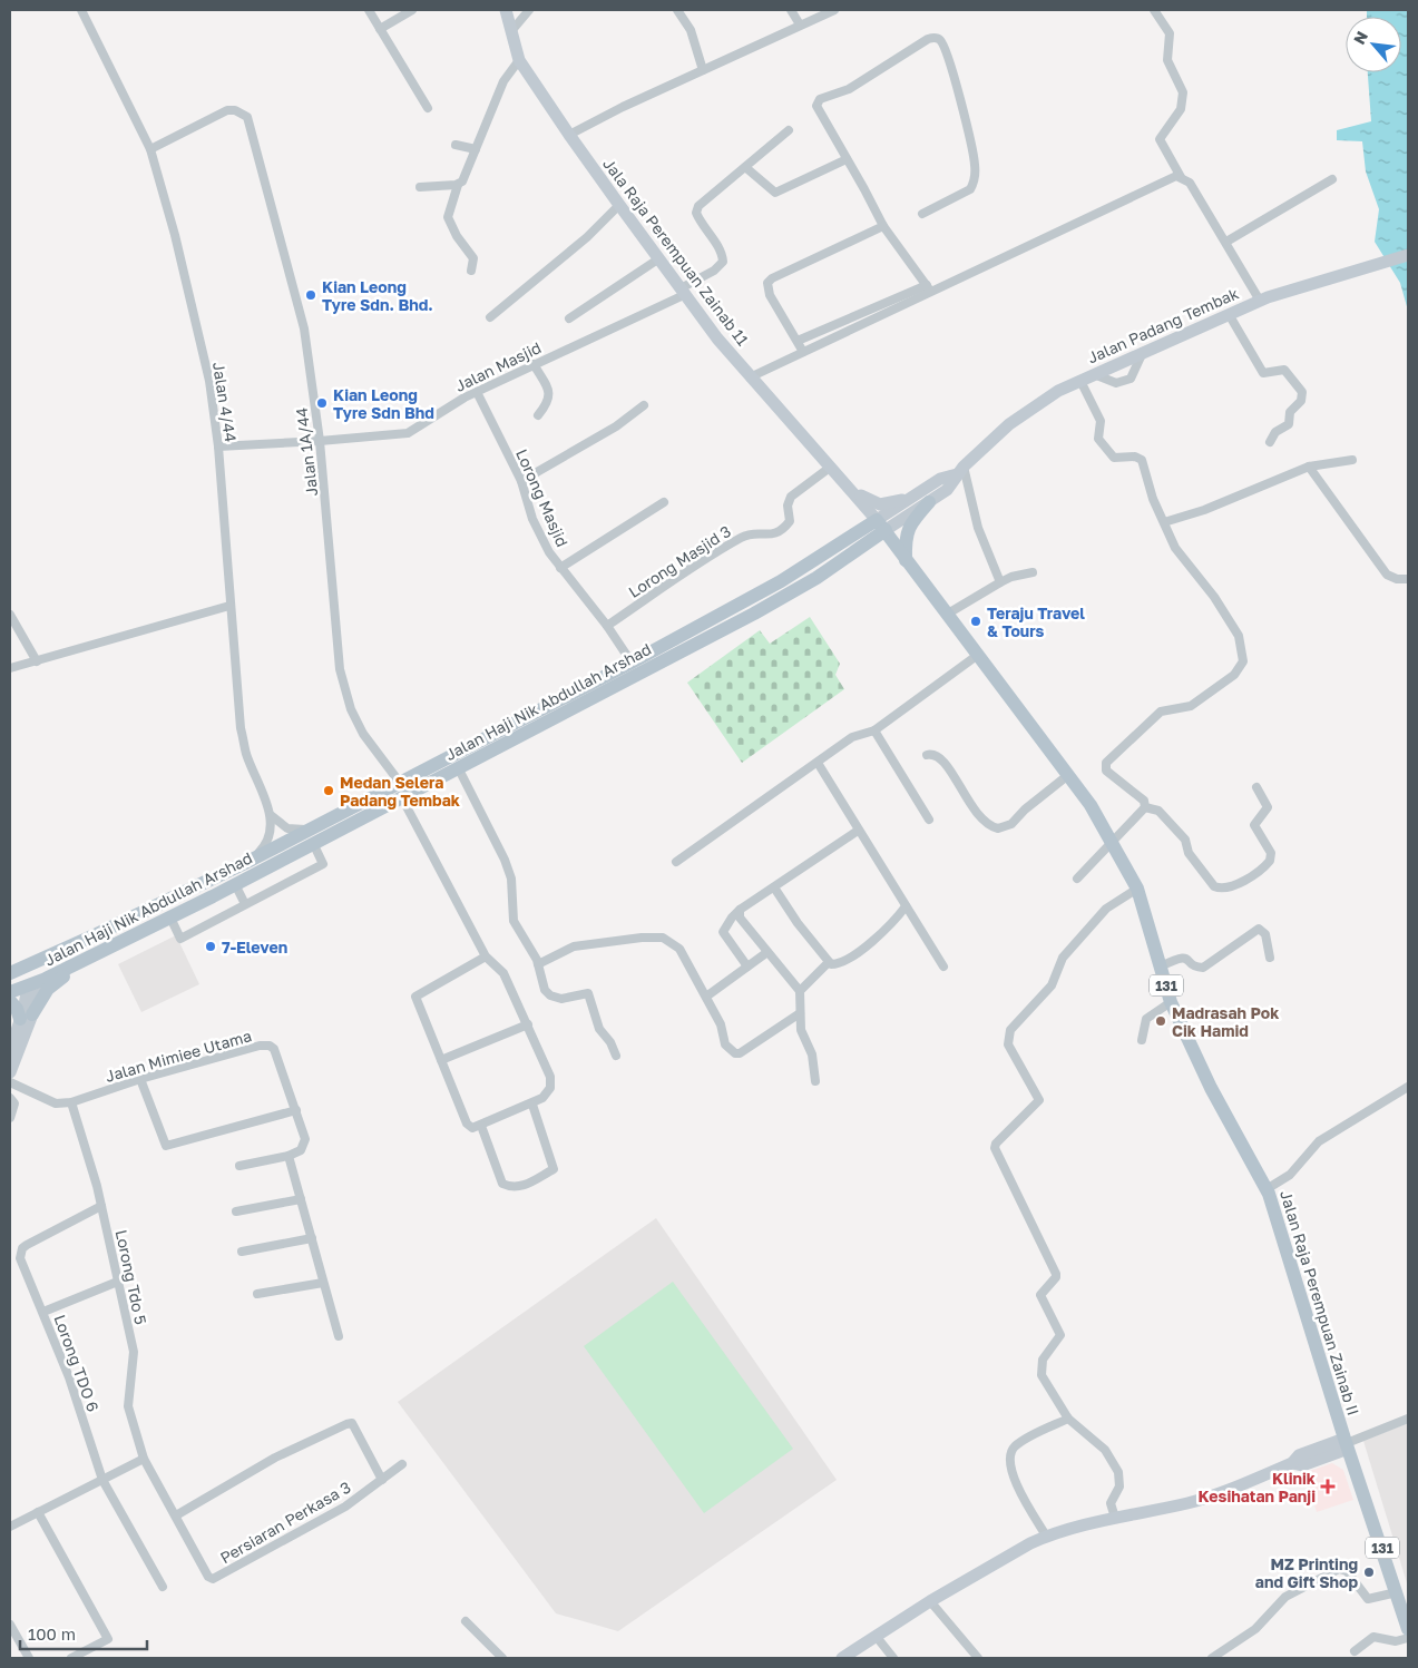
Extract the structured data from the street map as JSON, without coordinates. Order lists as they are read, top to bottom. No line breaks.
{"streets":{"main road":["Jala Raja Perempuan Zainab 11","Jalan Padang Tembak","Jalan Haji Nik Abdullah Arshad","131","Jalan Raja Perempuan Zainab II"],"street":["Jalan Masjid","Jalan 4/44","Jalan 1A/44","Lorong Masjid","Lorong Masjid 3","Jalan Mimiee Utama","Lorong Tdo 5","Lorong TDO 6","Persiaran Perkasa 3"]},"crossings":[["Jala Raja Perempuan Zainab 11","Jalan Padang Tembak"],["Jala Raja Perempuan Zainab 11","Jalan Masjid"],["Jala Raja Perempuan Zainab 11","Lorong Masjid 3"],["Jala Raja Perempuan Zainab 11","Jalan Haji Nik Abdullah Arshad"],["Jala Raja Perempuan Zainab 11","Jalan Raja Perempuan Zainab II"],["Jalan Padang Tembak","Jalan Haji Nik Abdullah Arshad"],["Jalan Padang Tembak","Jalan Raja Perempuan Zainab II"],["Jalan Masjid","Jalan 4/44"],["Jalan Masjid","Jalan 1A/44"],["Jalan Masjid","Lorong Masjid"],["Jalan 4/44","Jalan 1A/44"],["Jalan 1A/44","Jalan Haji Nik Abdullah Arshad"],["Lorong Masjid","Lorong Masjid 3"],["Lorong Masjid","Jalan Haji Nik Abdullah Arshad"],["Jalan Haji Nik Abdullah Arshad","Jalan Raja Perempuan Zainab II"],["Jalan Mimiee Utama","Lorong Tdo 5"],["Lorong Tdo 5","Lorong TDO 6"],["Lorong Tdo 5","Persiaran Perkasa 3"]],"places":{"other":["Kian Leong Tyre Sdn. Bhd.","Kian Leong Tyre Sdn Bhd","Teraju Travel & Tours","Medan Selera Padang Tembak","7-Eleven","Madrasah Pok Cik Hamid","MZ Printing and Gift Shop"],"health":["Klinik Kesihatan Panji"]},"scale_bar":"100 m","north":"top left"}
